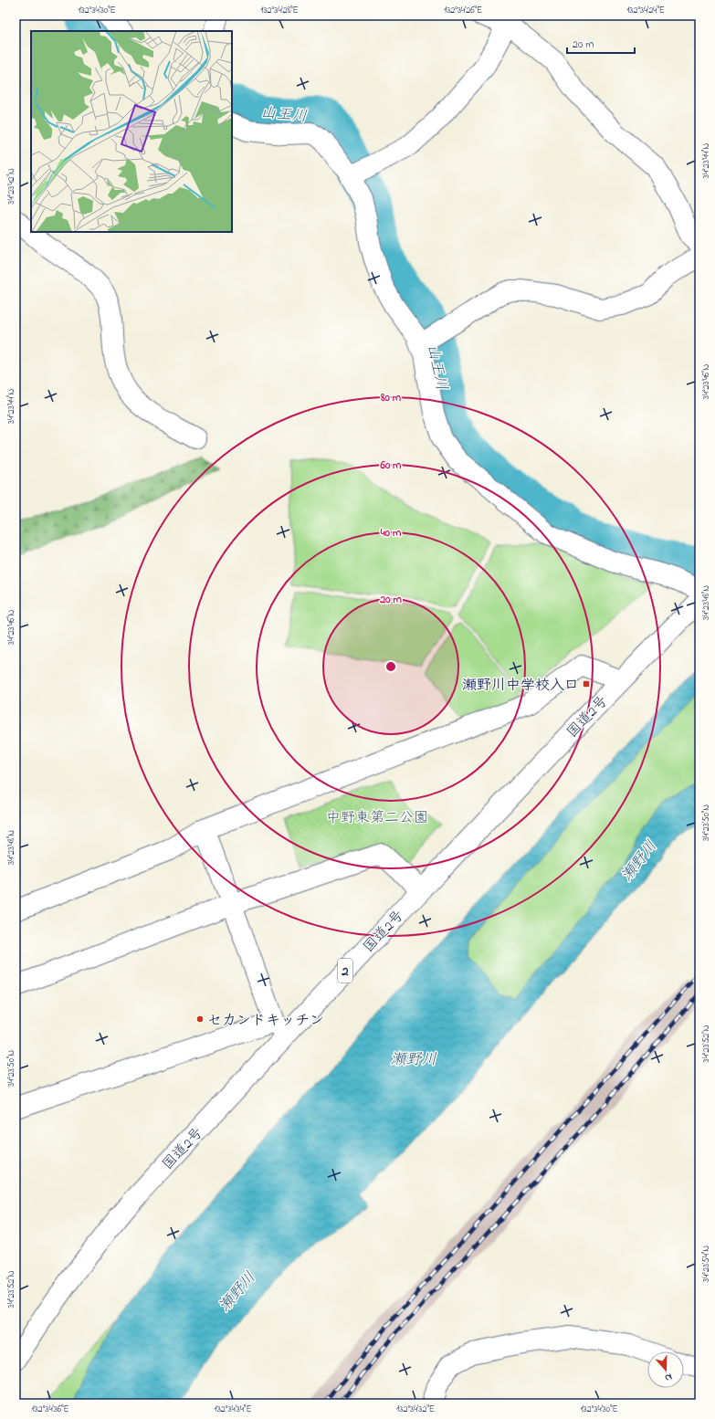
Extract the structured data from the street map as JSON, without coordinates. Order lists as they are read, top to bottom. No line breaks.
{"streets":{"main road":["国道2号","2"]},"water":["山王川","瀬野川"],"parks":["中野東第二公園"],"places":{"transit":["瀬野川中学校入口"],"other":["セカンドキッチン"]},"scale_bar":"20 m","north":"bottom","coordinates":["132°34'30\"E","132°34'28\"E","132°34'26\"E","132°34'24\"E","34°23'44\"N","34°23'42\"N","34°23'46\"N","34°23'48\"N","34°23'50\"N","34°23'52\"N","34°23'54\"N","132°34'36\"E","132°34'34\"E","132°34'32\"E"],"rings":["80 m","60 m","40 m","20 m"]}
